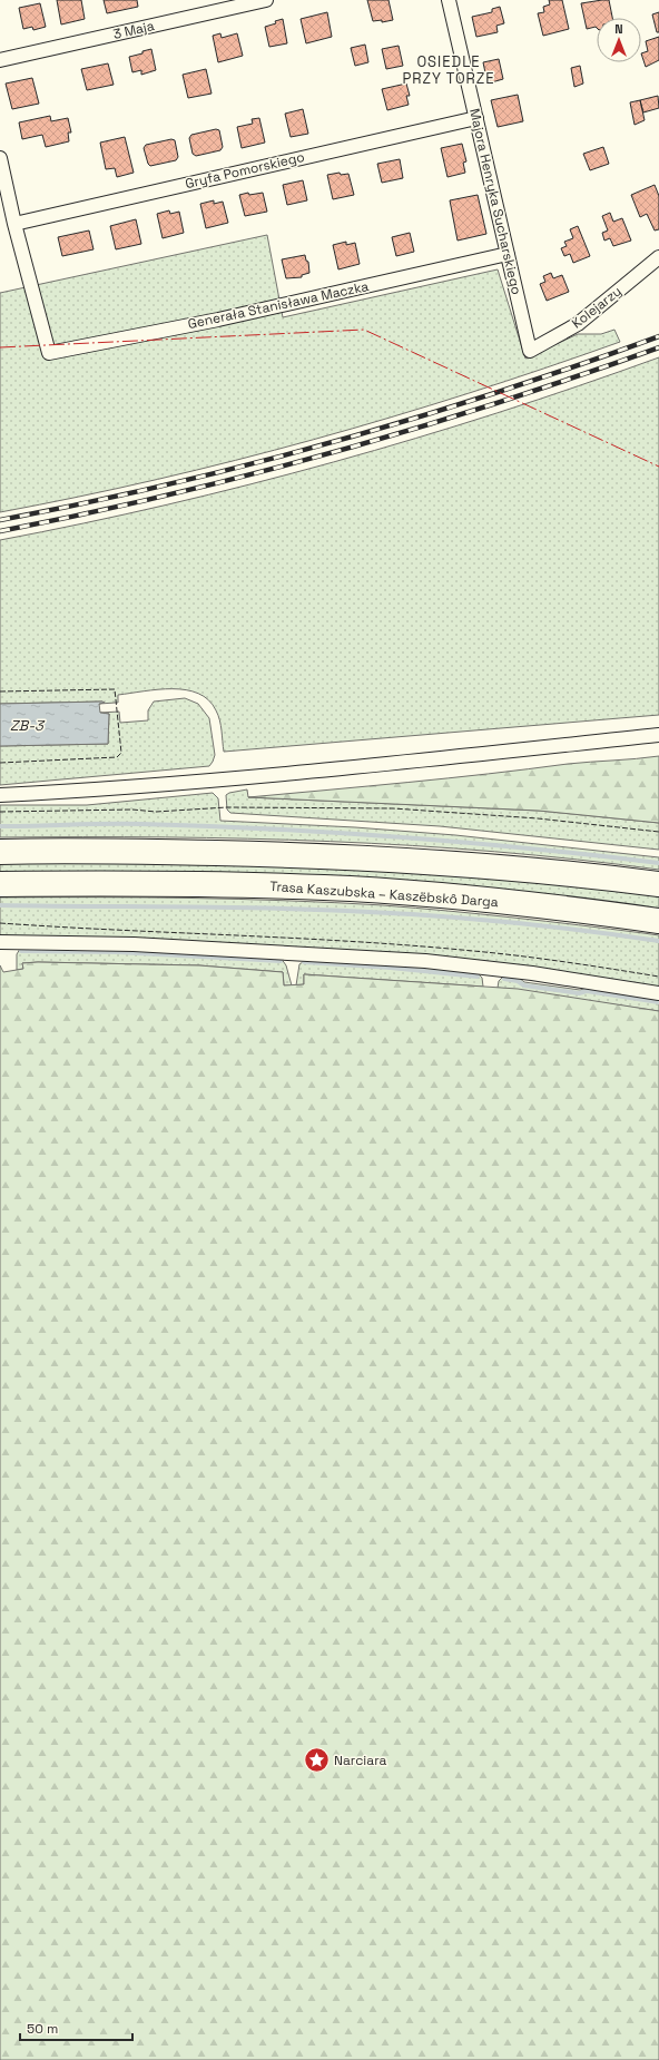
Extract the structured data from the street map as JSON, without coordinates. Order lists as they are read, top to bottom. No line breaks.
{"streets":{"highway":["Trasa Kaszubska – Kaszëbskô Darga"],"street":["3 Maja","Gryfa Pomorskiego","Majora Henryka Sucharskiego","Generała Stanisława Maczka","Kolejarzy"]},"crossings":[["Gryfa Pomorskiego","Majora Henryka Sucharskiego"],["Gryfa Pomorskiego","Generała Stanisława Maczka"],["Majora Henryka Sucharskiego","Generała Stanisława Maczka"],["Majora Henryka Sucharskiego","Kolejarzy"]],"districts":["OSIEDLE PRZY TORZE"],"water":["ZB-3"],"places":{"place":["Narciara"]},"scale_bar":"50 m","north":"top"}
